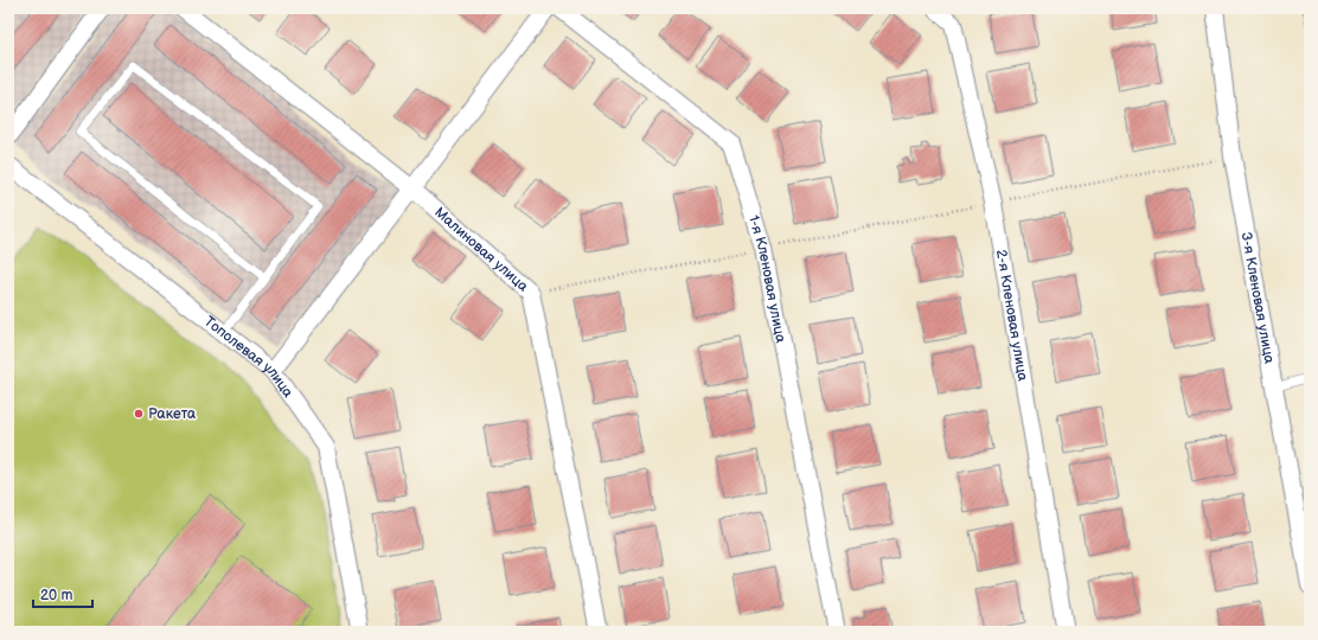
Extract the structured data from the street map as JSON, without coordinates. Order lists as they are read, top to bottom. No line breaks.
{"streets":{"street":["Малиновая улица","1-я Кленовая улица","3-я Кленовая улица","2-я Кленовая улица","Тополевая улица"]},"places":["Ракета"],"scale_bar":"20 m"}
